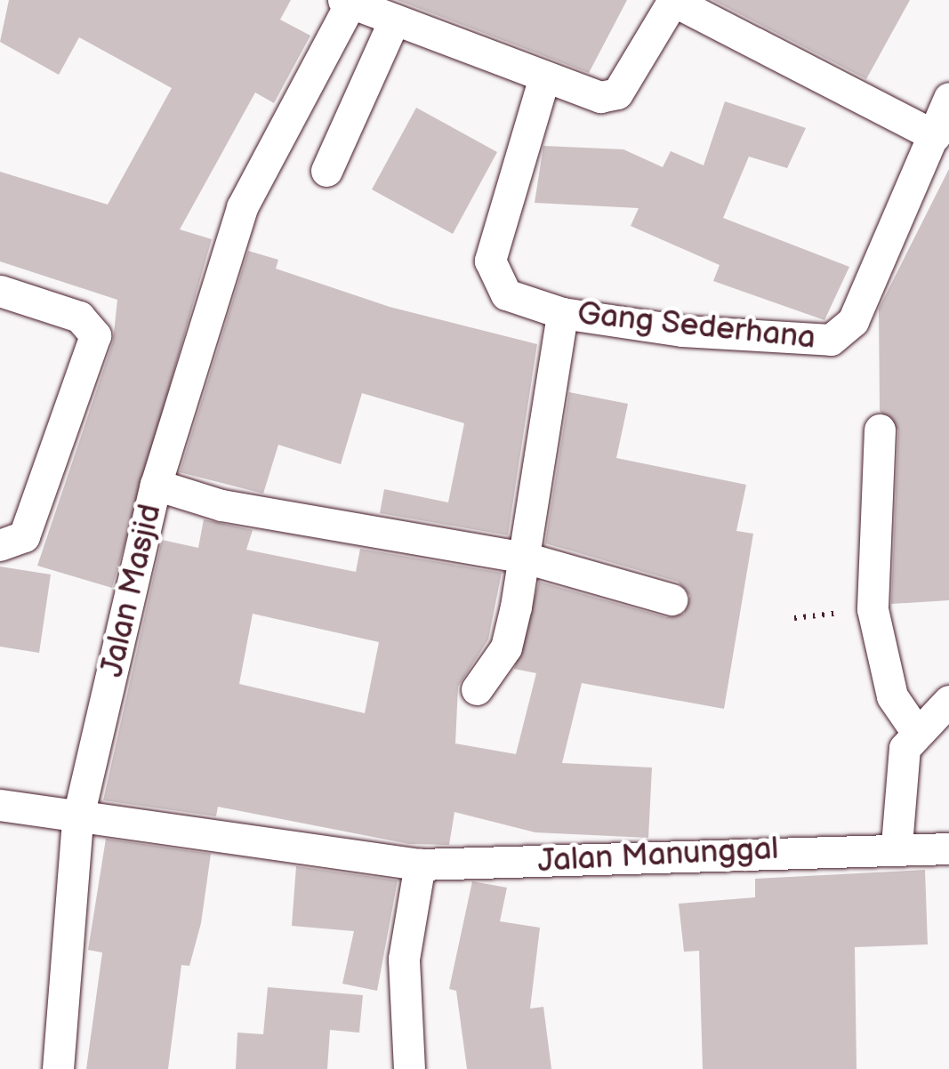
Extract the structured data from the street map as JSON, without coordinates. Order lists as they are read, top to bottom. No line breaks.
{"streets":{"street":["Gang Sederhana","Jalan Masjid","Jalan Manunggal"]},"crossings":[["Jalan Masjid","Jalan Manunggal"]]}
